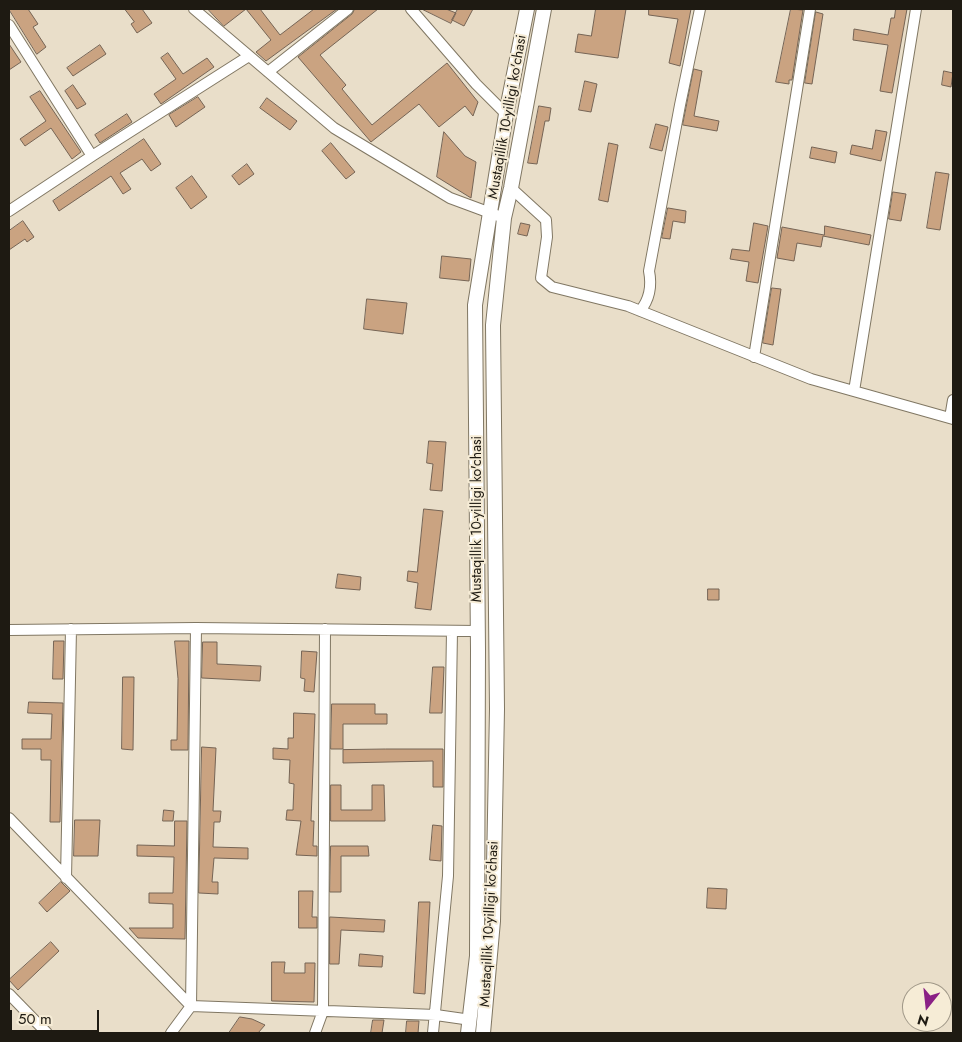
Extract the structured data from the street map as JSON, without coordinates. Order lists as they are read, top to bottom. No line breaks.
{"streets":{"main road":["Mustaqillik 10-yilligi ko'chasi"]},"scale_bar":"50 m","north":"bottom"}
